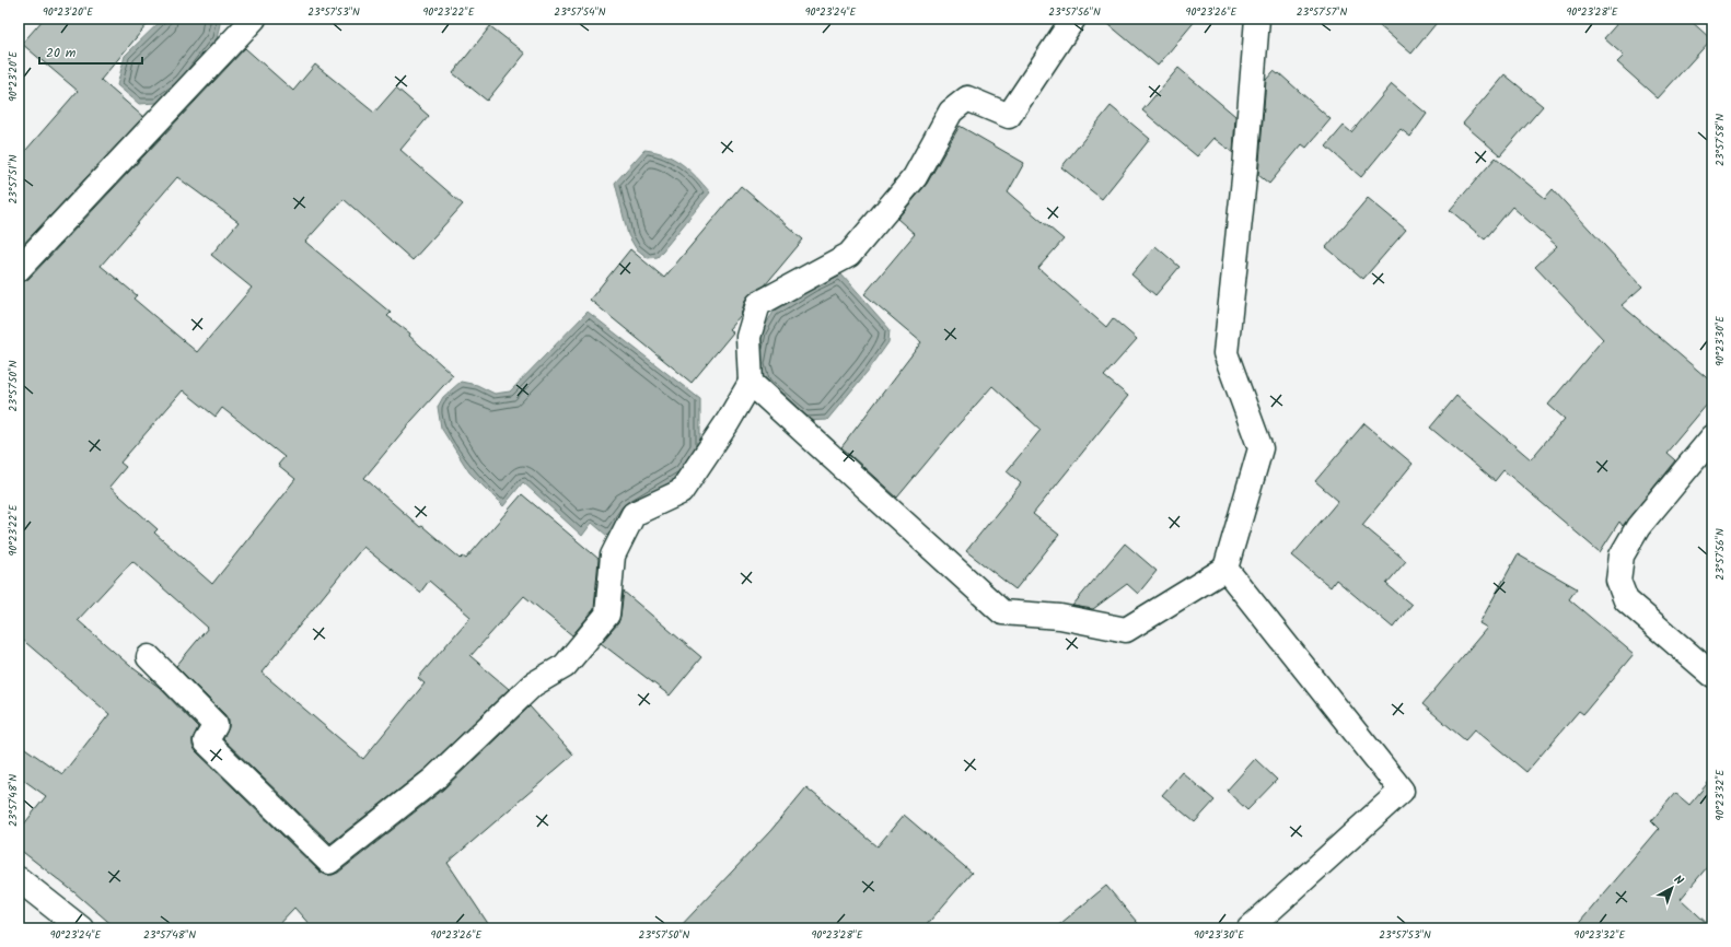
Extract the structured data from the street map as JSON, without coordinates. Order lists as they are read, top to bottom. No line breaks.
{"scale_bar":"20 m","north":"top right","coordinates":["90°23'20\"E","23°57'53\"N","90°23'22\"E","23°57'54\"N","90°23'24\"E","23°57'56\"N","90°23'26\"E","23°57'57\"N","90°23'28\"E","23°57'58\"N","23°57'51\"N","90°23'30\"E","23°57'50\"N","90°23'32\"E","23°57'48\"N"]}
